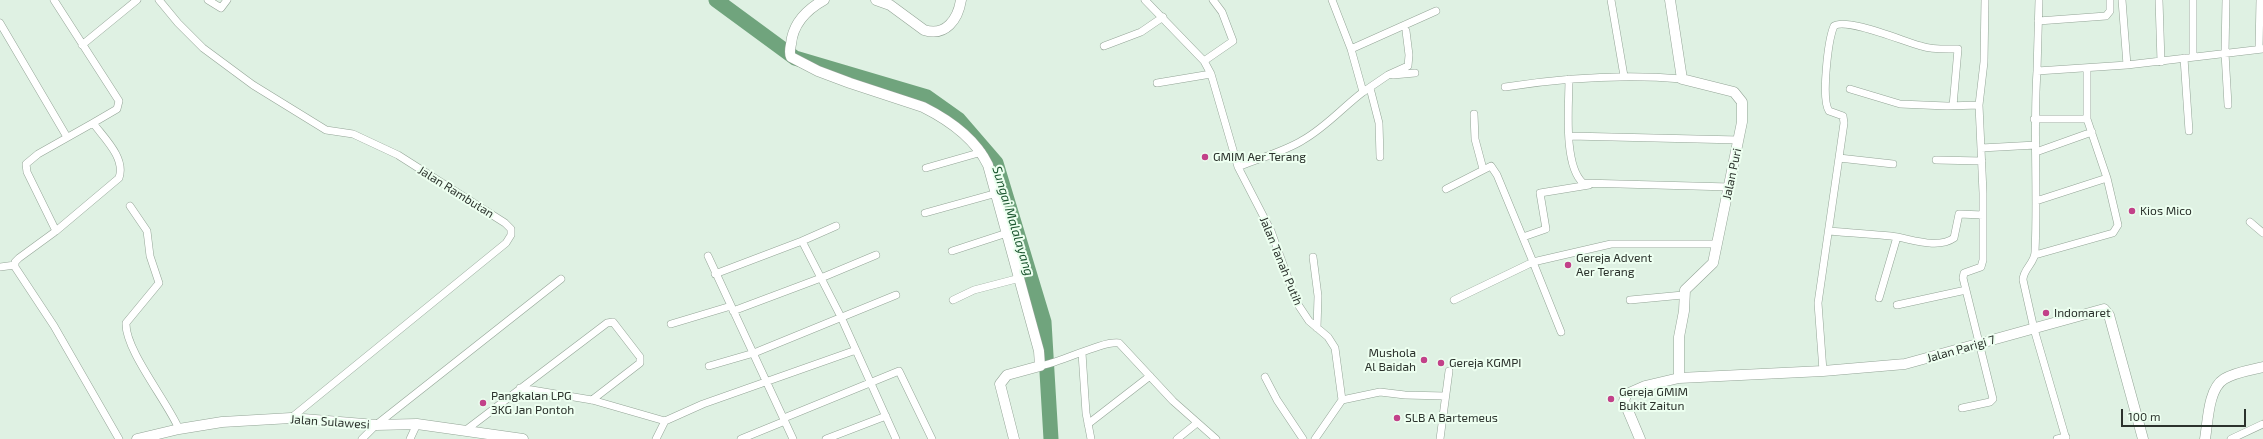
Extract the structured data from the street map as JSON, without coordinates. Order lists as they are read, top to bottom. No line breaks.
{"streets":{"street":["Jalan Puri","Jalan Rambutan","Jalan Tanah Putih","Jalan Parigi 7","Jalan Sulawesi"]},"crossings":[["Jalan Rambutan","Jalan Sulawesi"]],"water":["Sungai Malalayang"],"places":["GMIM Aer Terang","Kios Mico","Gereja Advent Aer Terang","Indomaret","Mushola Al Baidah","Gereja KGMPI","Gereja GMIM Bukit Zaitun","Pangkalan LPG 3KG Jan Pontoh","SLB A Bartemeus"],"scale_bar":"100 m"}
